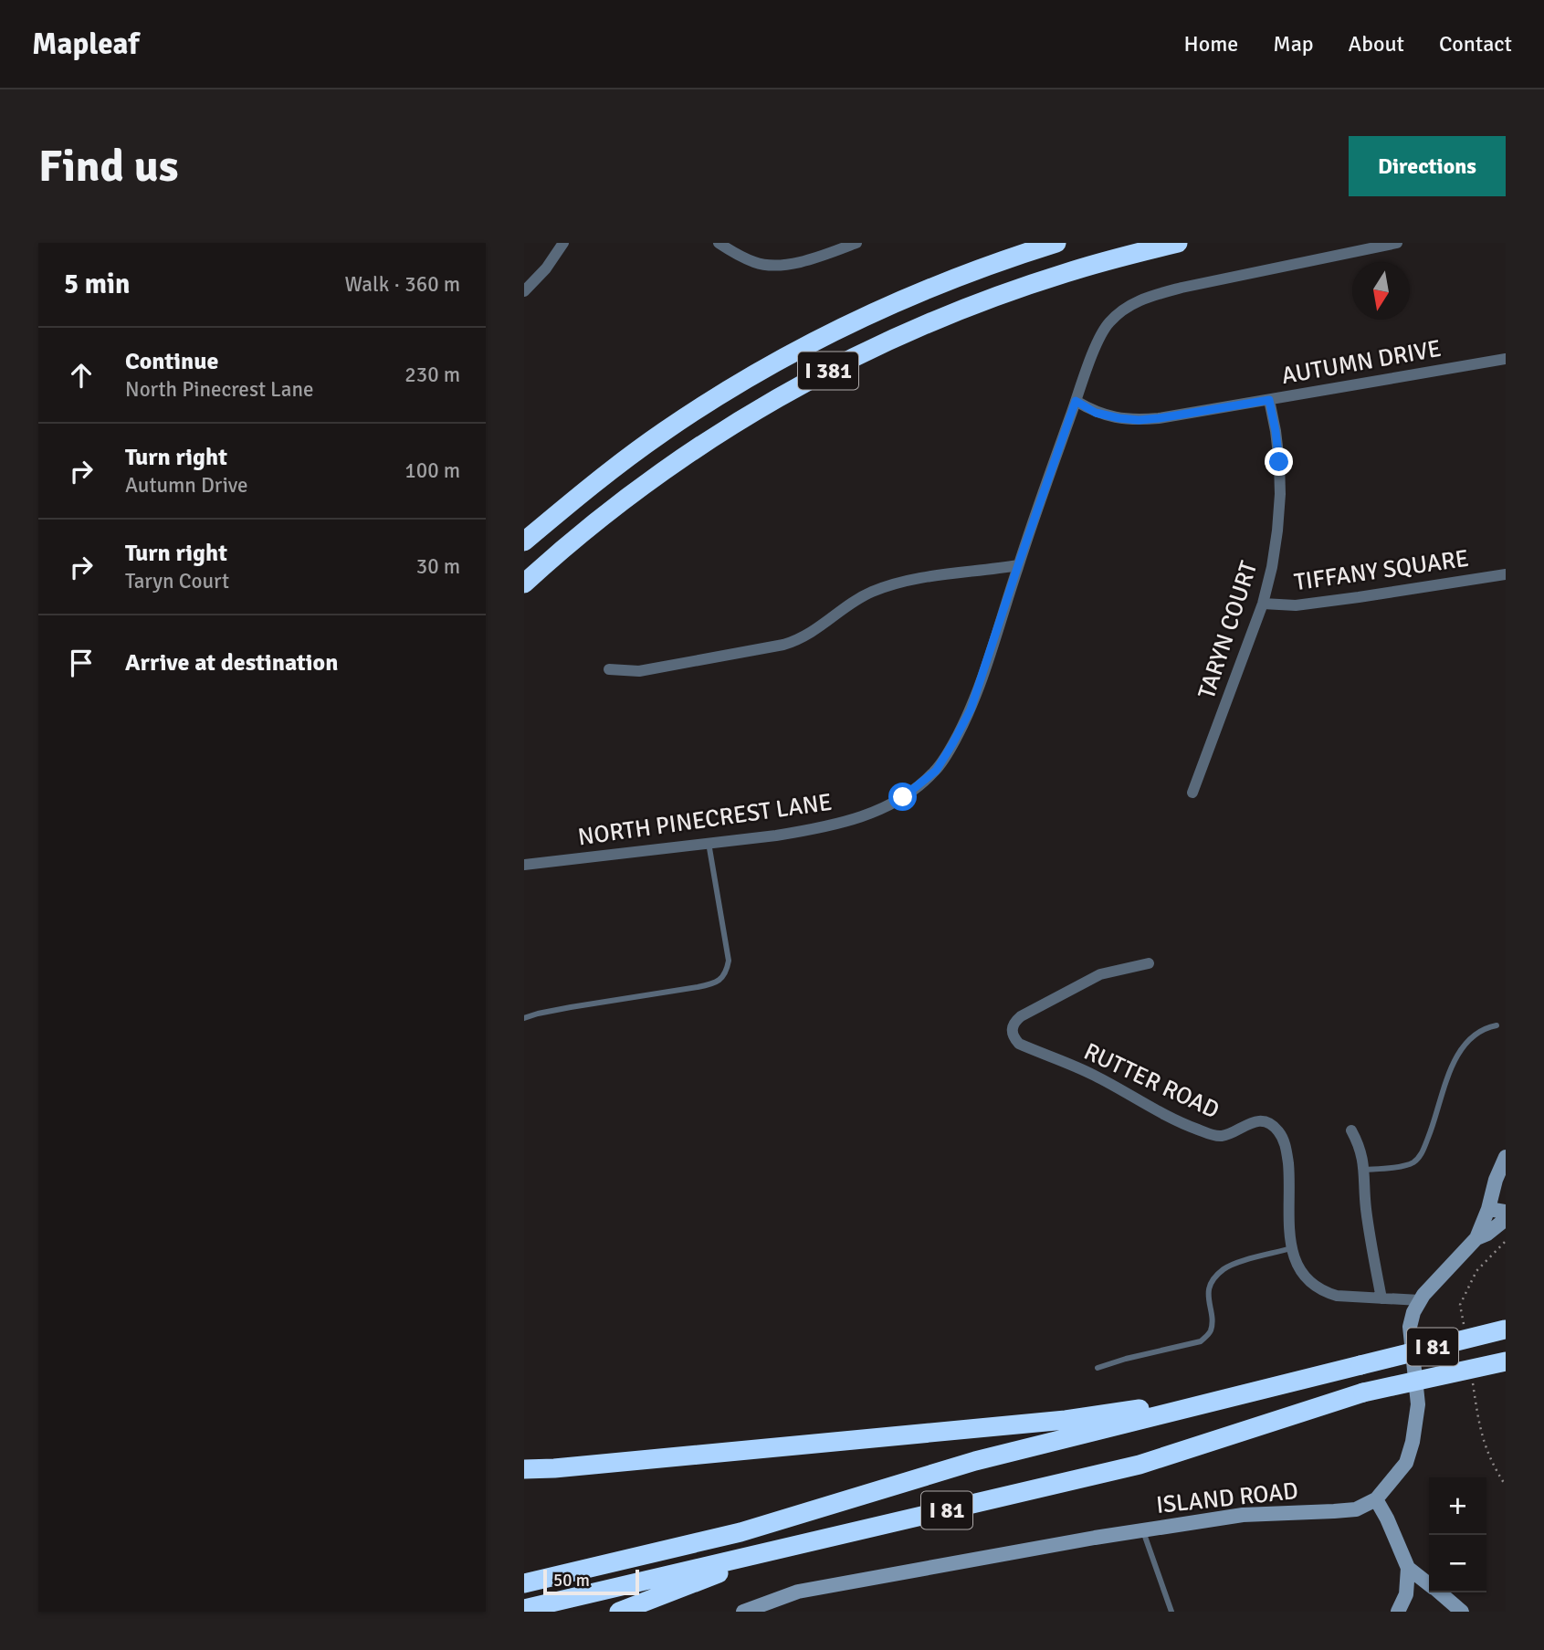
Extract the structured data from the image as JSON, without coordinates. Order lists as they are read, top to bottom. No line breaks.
{"streets":{"highway":["I 381","I 81"],"street":["AUTUMN DRIVE","TIFFANY SQUARE","TARYN COURT","NORTH PINECREST LANE","RUTTER ROAD","ISLAND ROAD"]},"crossings":[["AUTUMN DRIVE","TARYN COURT"],["AUTUMN DRIVE","NORTH PINECREST LANE"],["TIFFANY SQUARE","TARYN COURT"]],"scale_bar":"50 m","north":"bottom","page":{"header":"Mapleaf","nav":["Home","Map","About","Contact"],"buttons":"Directions","title":"Find us","heading":["5 min","Walk · 360 m"],"list":[["Continue","North Pinecrest Lane","230 m"],["Turn right","Autumn Drive","100 m"],["Turn right","Taryn Court","30 m"],"Arrive at destination"],"map_buttons":["+","−"],"scale":"50 m"}}
